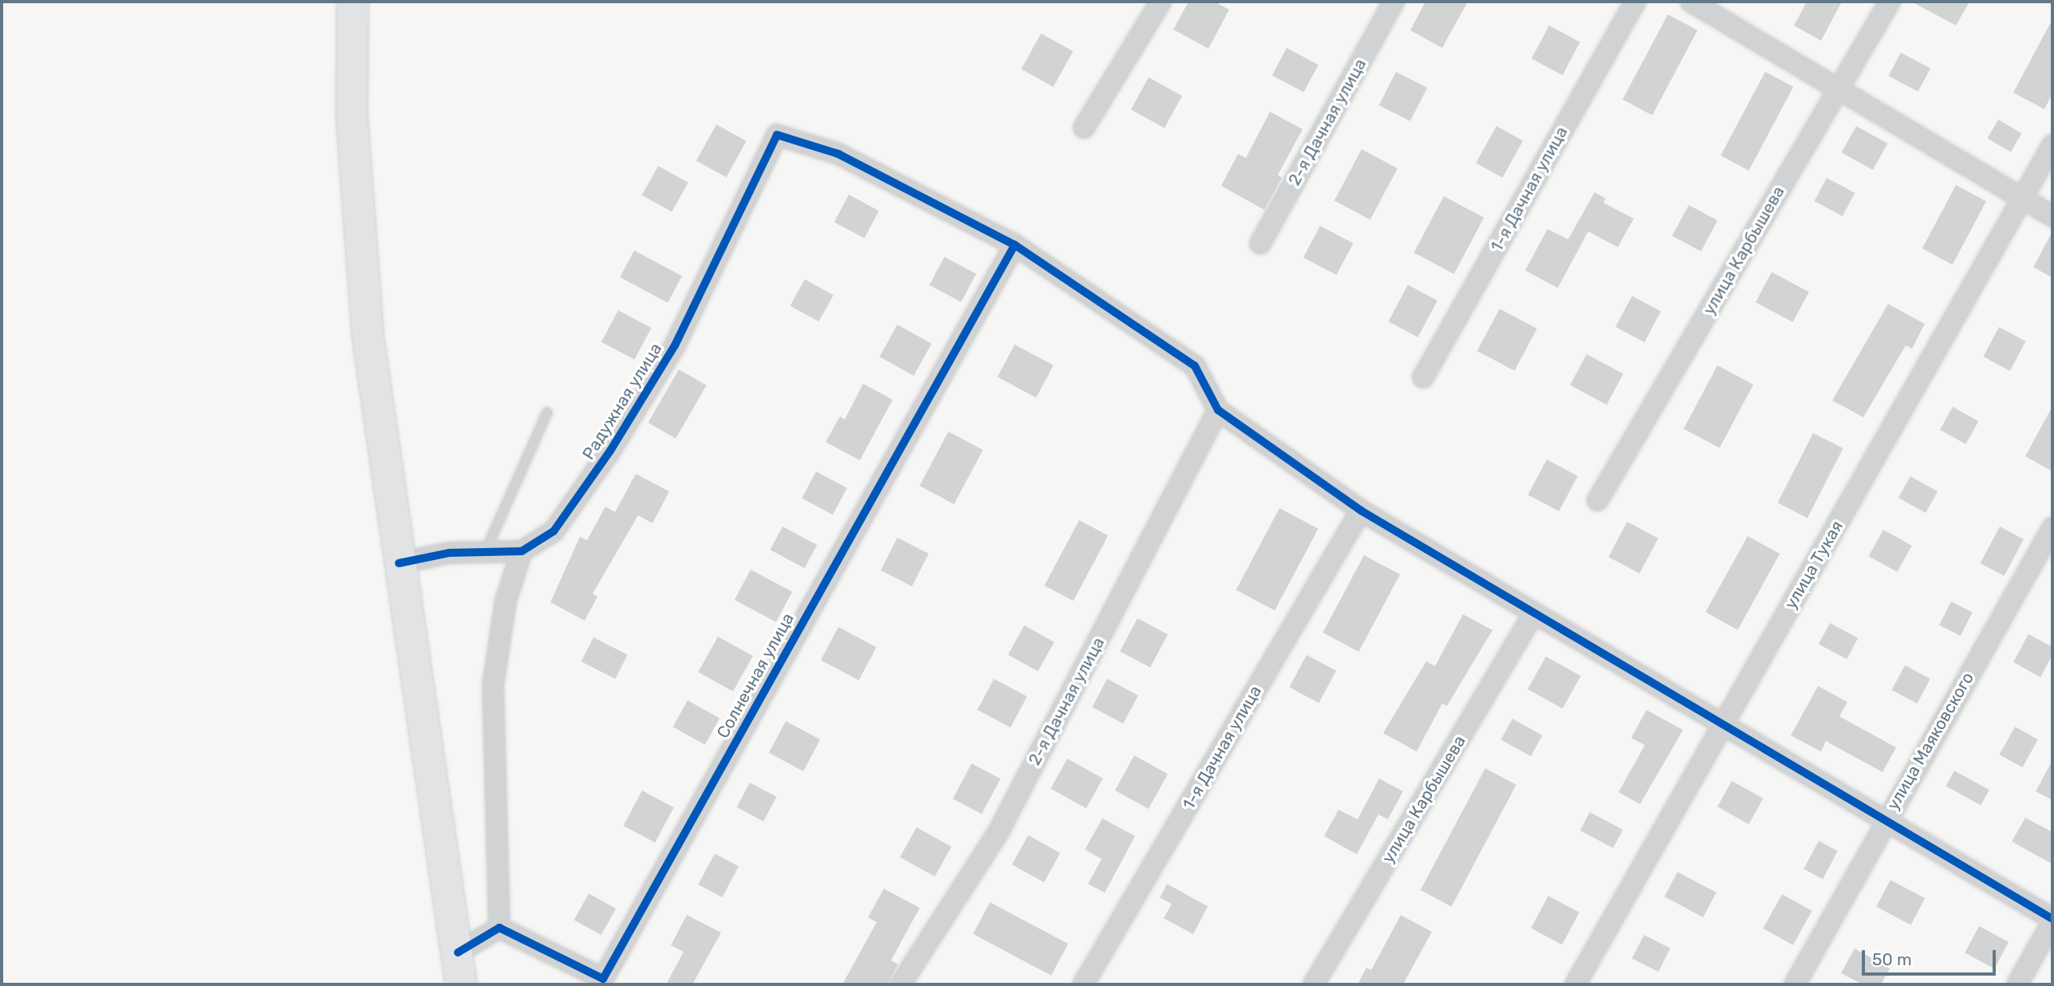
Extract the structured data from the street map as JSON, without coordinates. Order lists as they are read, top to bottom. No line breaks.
{"streets":{"street":["2-я Дачная улица","1-я Дачная улица","улица Карбышева","Радужная улица","улица Тукая","Солнечная улица","улица Маяковского"]},"crossings":[["Радужная улица","Солнечная улица"]],"scale_bar":"50 m"}
